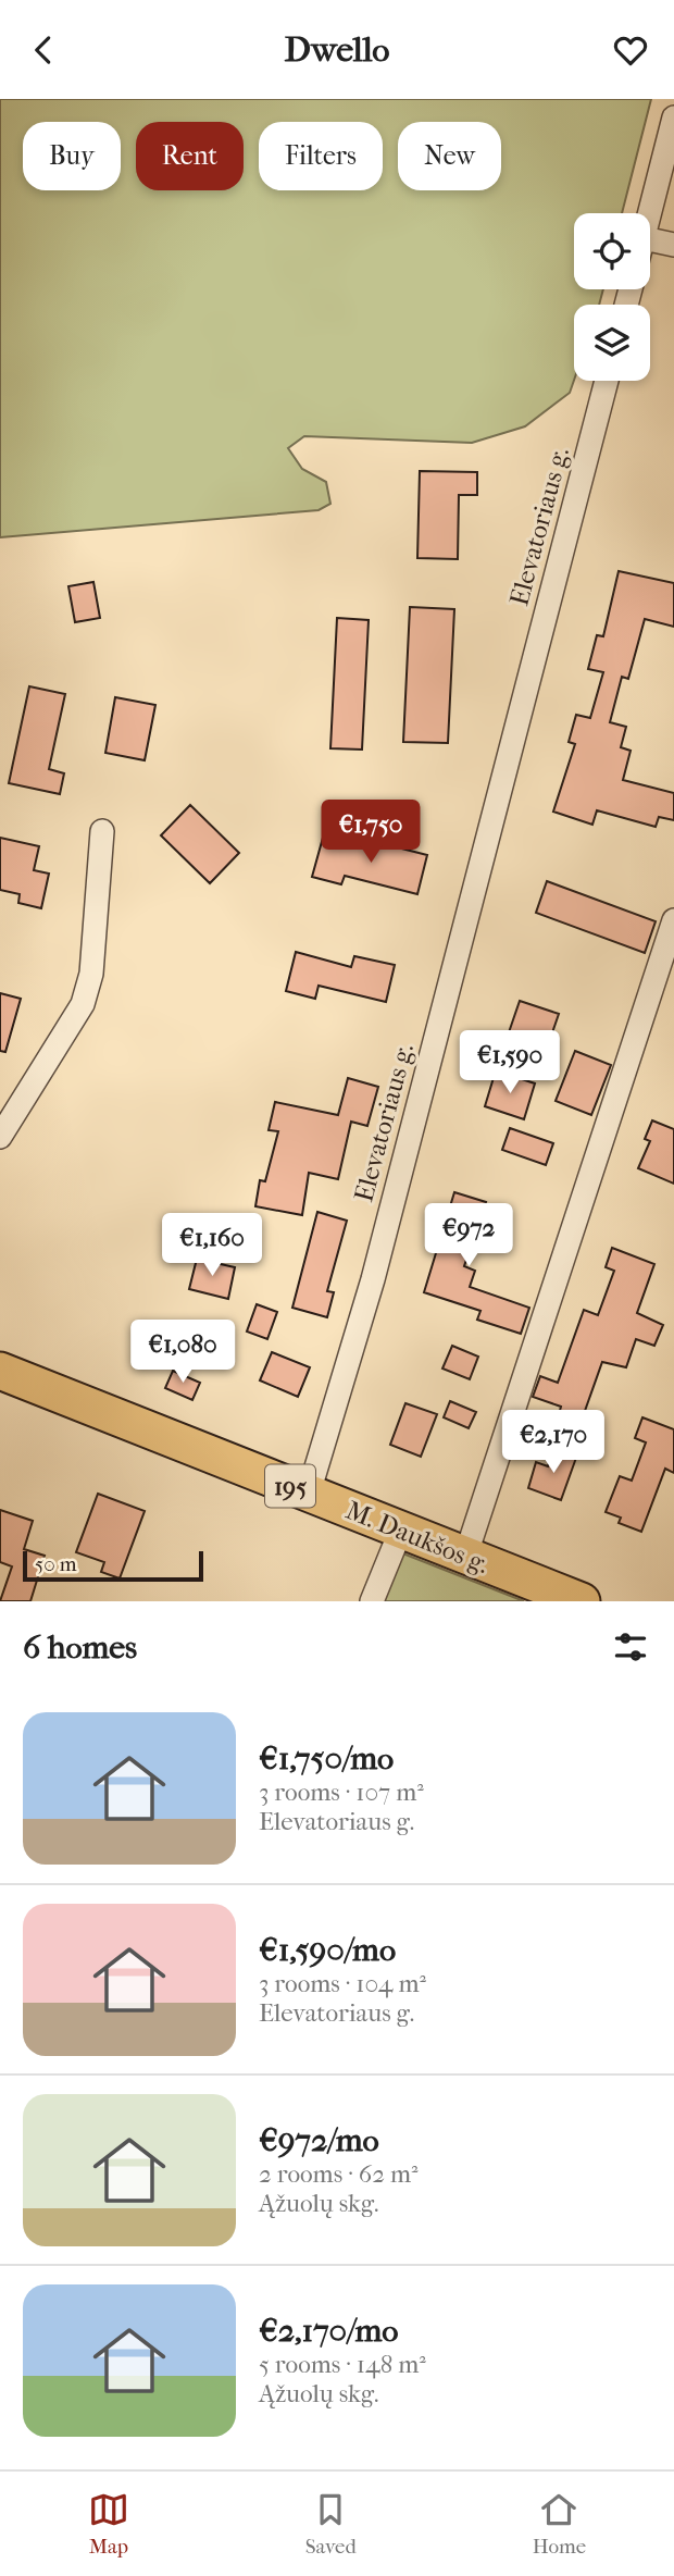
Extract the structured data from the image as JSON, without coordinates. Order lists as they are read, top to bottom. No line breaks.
{"streets":{"main road":["195","M. Daukšos g."],"street":["Elevatoriaus g."]},"crossings":[["Elevatoriaus g.","M. Daukšos g."]],"scale_bar":"50 m","page":{"header":"Dwello","chip":["Buy","Rent","Filters","New"],"price":["€1,750","€1,590","€972","€1,160","€1,080","€2,170"],"scale":"50 m","heading":"6 homes","list":[{"name":"€1,750/mo","note":"3 rooms · 107 m² · Elevatoriaus g."},{"name":"€1,590/mo","note":"3 rooms · 104 m² · Elevatoriaus g."},{"name":"€972/mo","note":"2 rooms · 62 m² · Ąžuolų skg."},{"name":"€2,170/mo","note":"5 rooms · 148 m² · Ąžuolų skg."}],"tabs":["Map","Saved","Home"]}}
